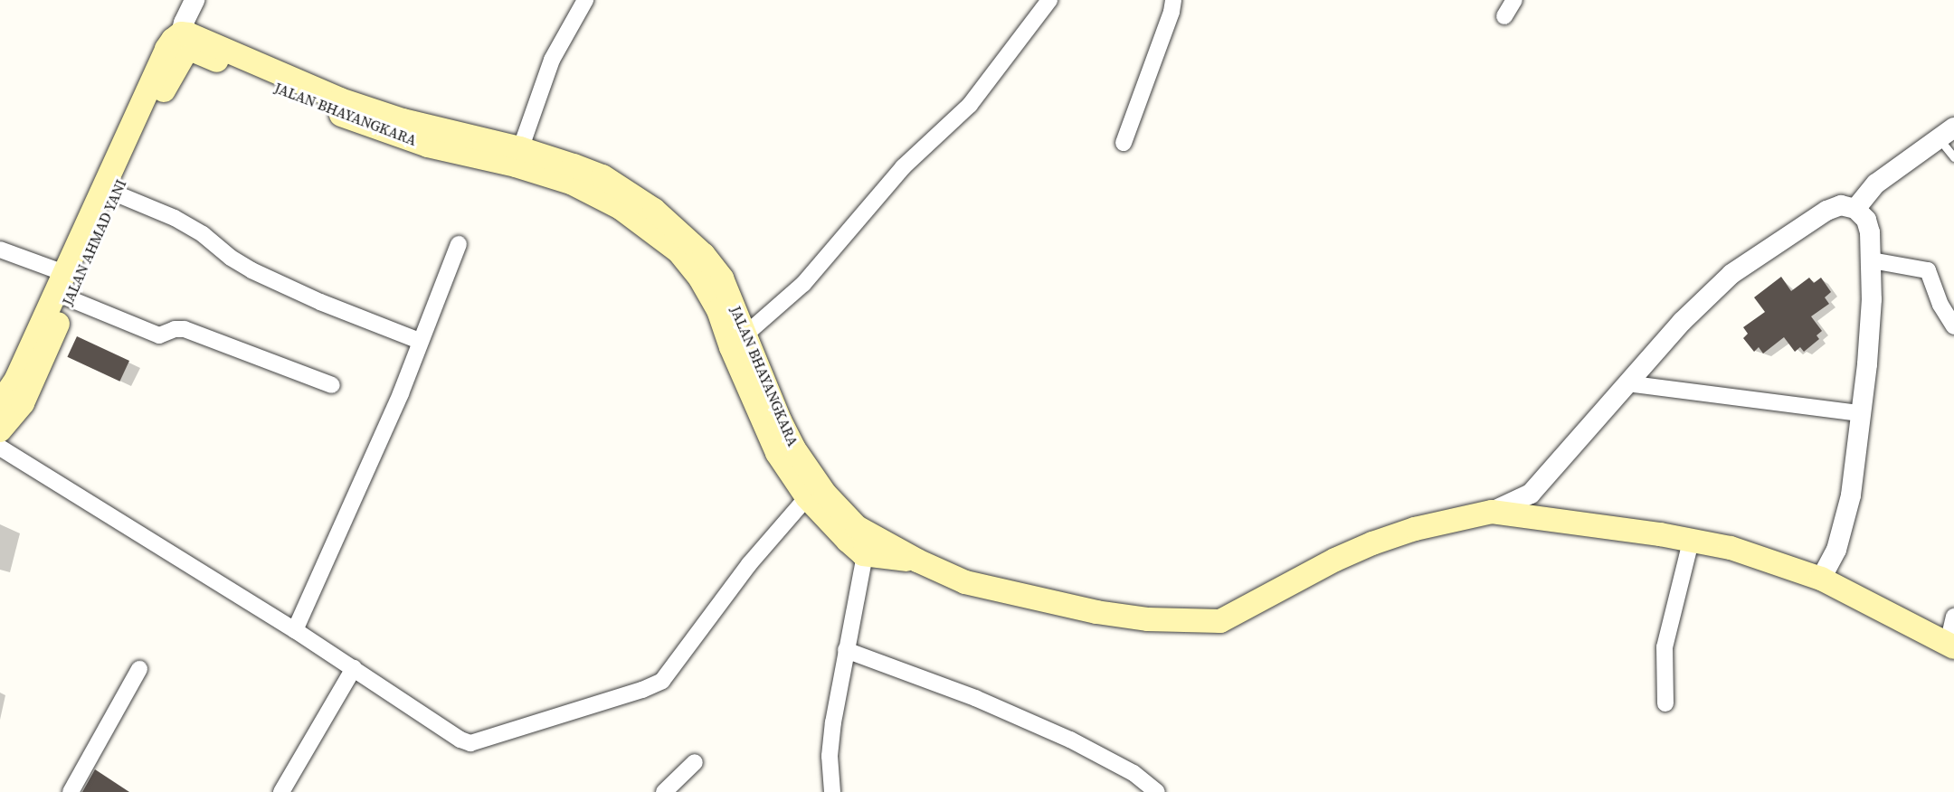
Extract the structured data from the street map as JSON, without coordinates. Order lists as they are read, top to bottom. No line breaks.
{"streets":{"main road":["JALAN BHAYANGKARA","JALAN AHMAD YANI"]},"crossings":[["JALAN BHAYANGKARA","JALAN AHMAD YANI"]]}
